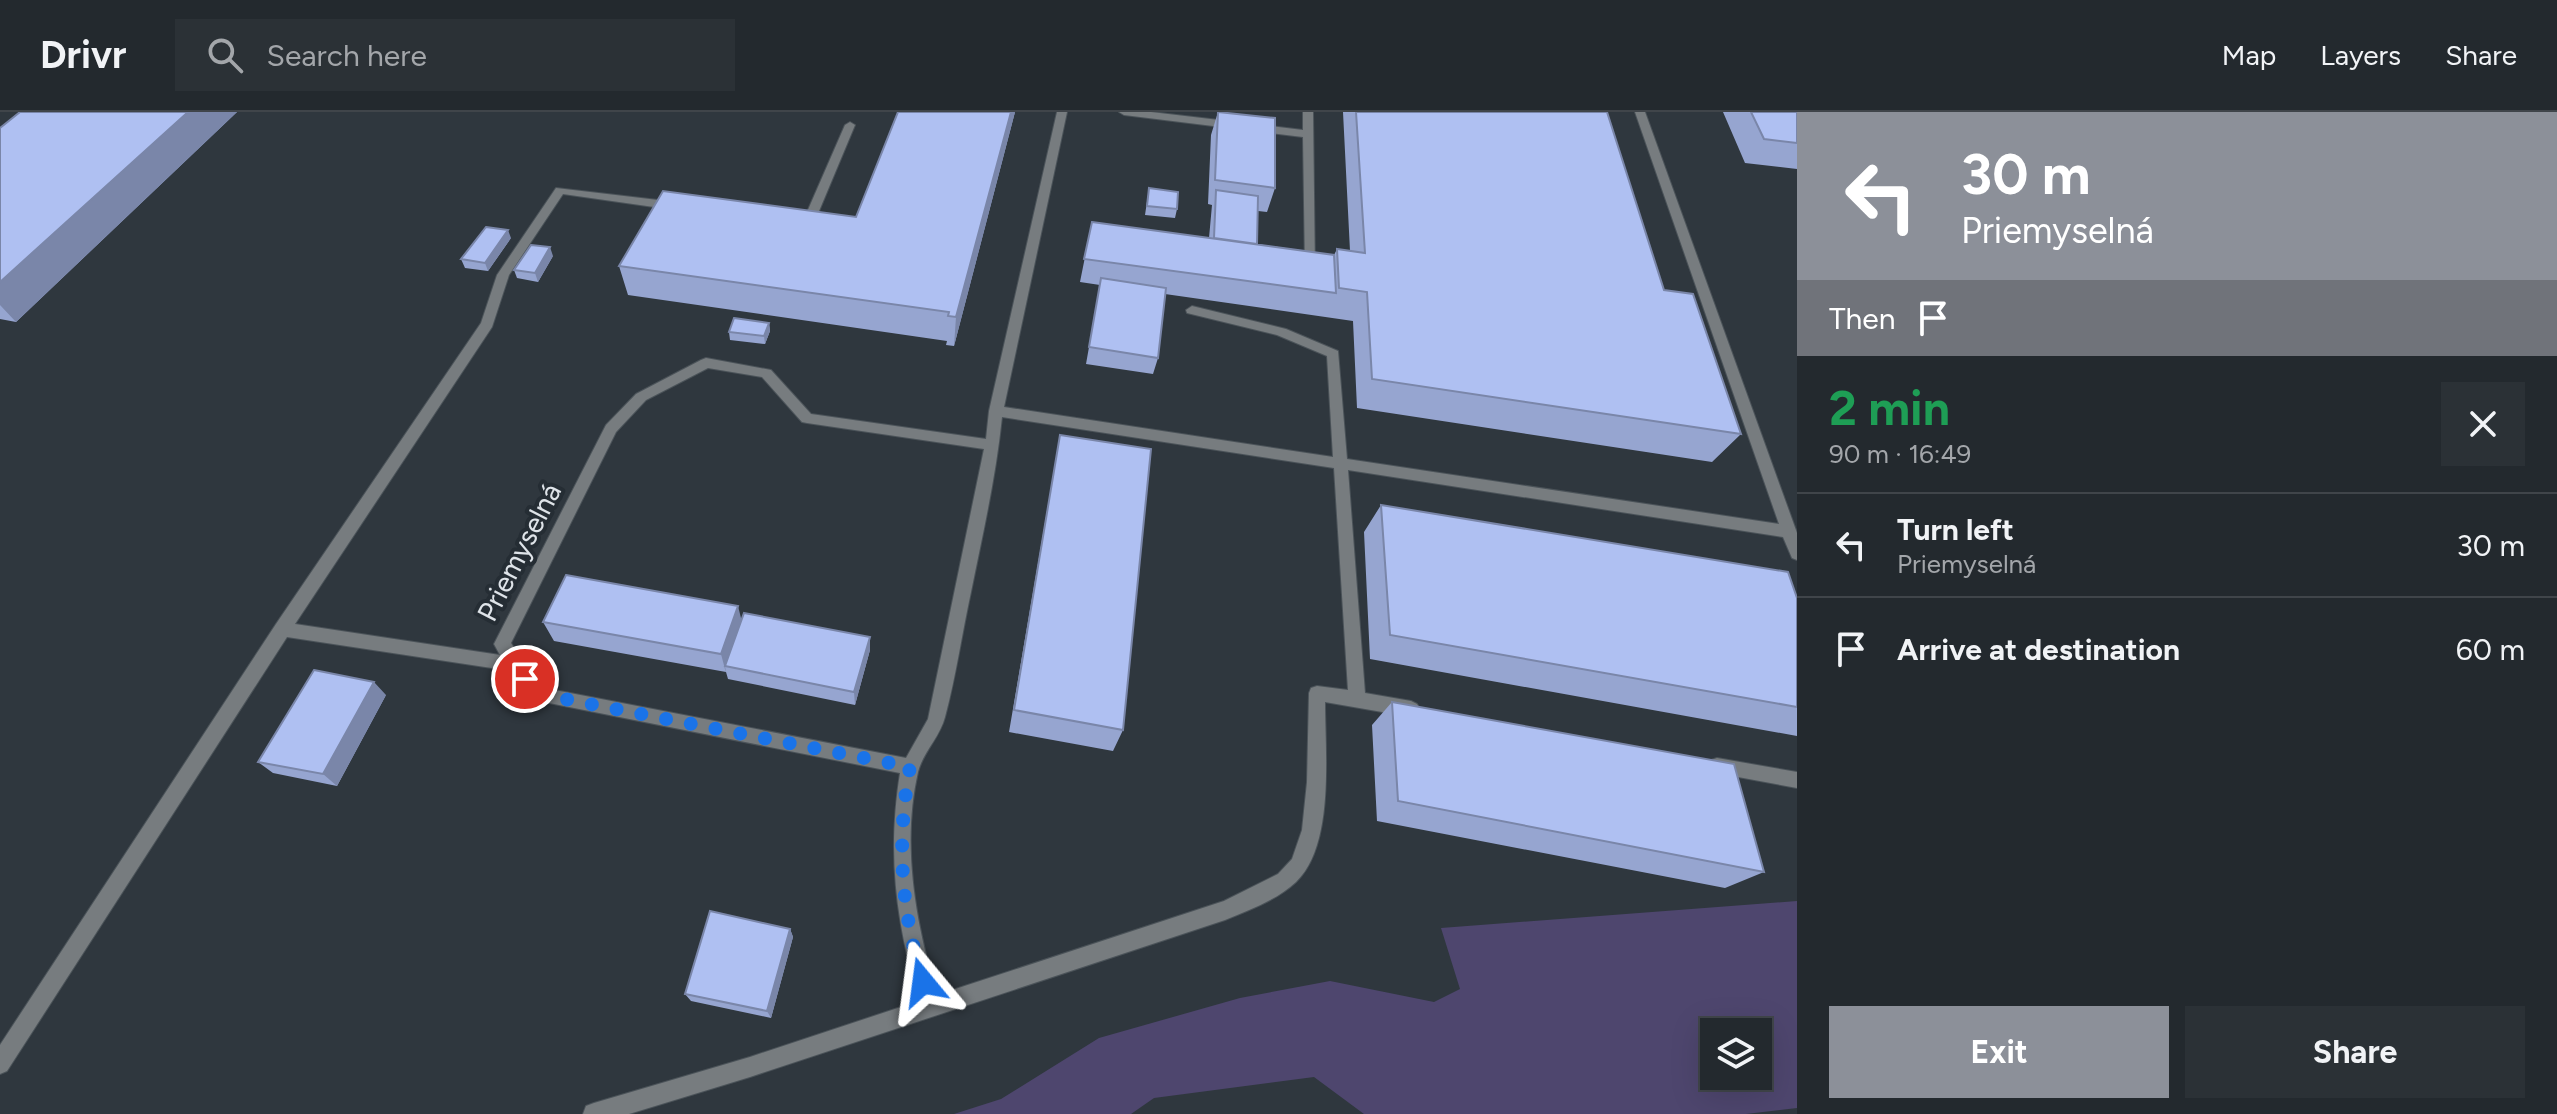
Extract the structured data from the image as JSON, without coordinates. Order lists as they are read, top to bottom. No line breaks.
{"streets":{"lane":["Priemyselná"]},"page":{"header":"Drivr","search":"Search here","nav":["Map","Layers","Share"],"turn":["30 m","Priemyselná"],"then":"Then","heading":["2 min","90 m · 16:49"],"list":[{"name":"Turn left","note":"Priemyselná","value":"30 m"},{"name":"Arrive at destination","value":"60 m"}],"buttons":["Exit","Share"]}}
